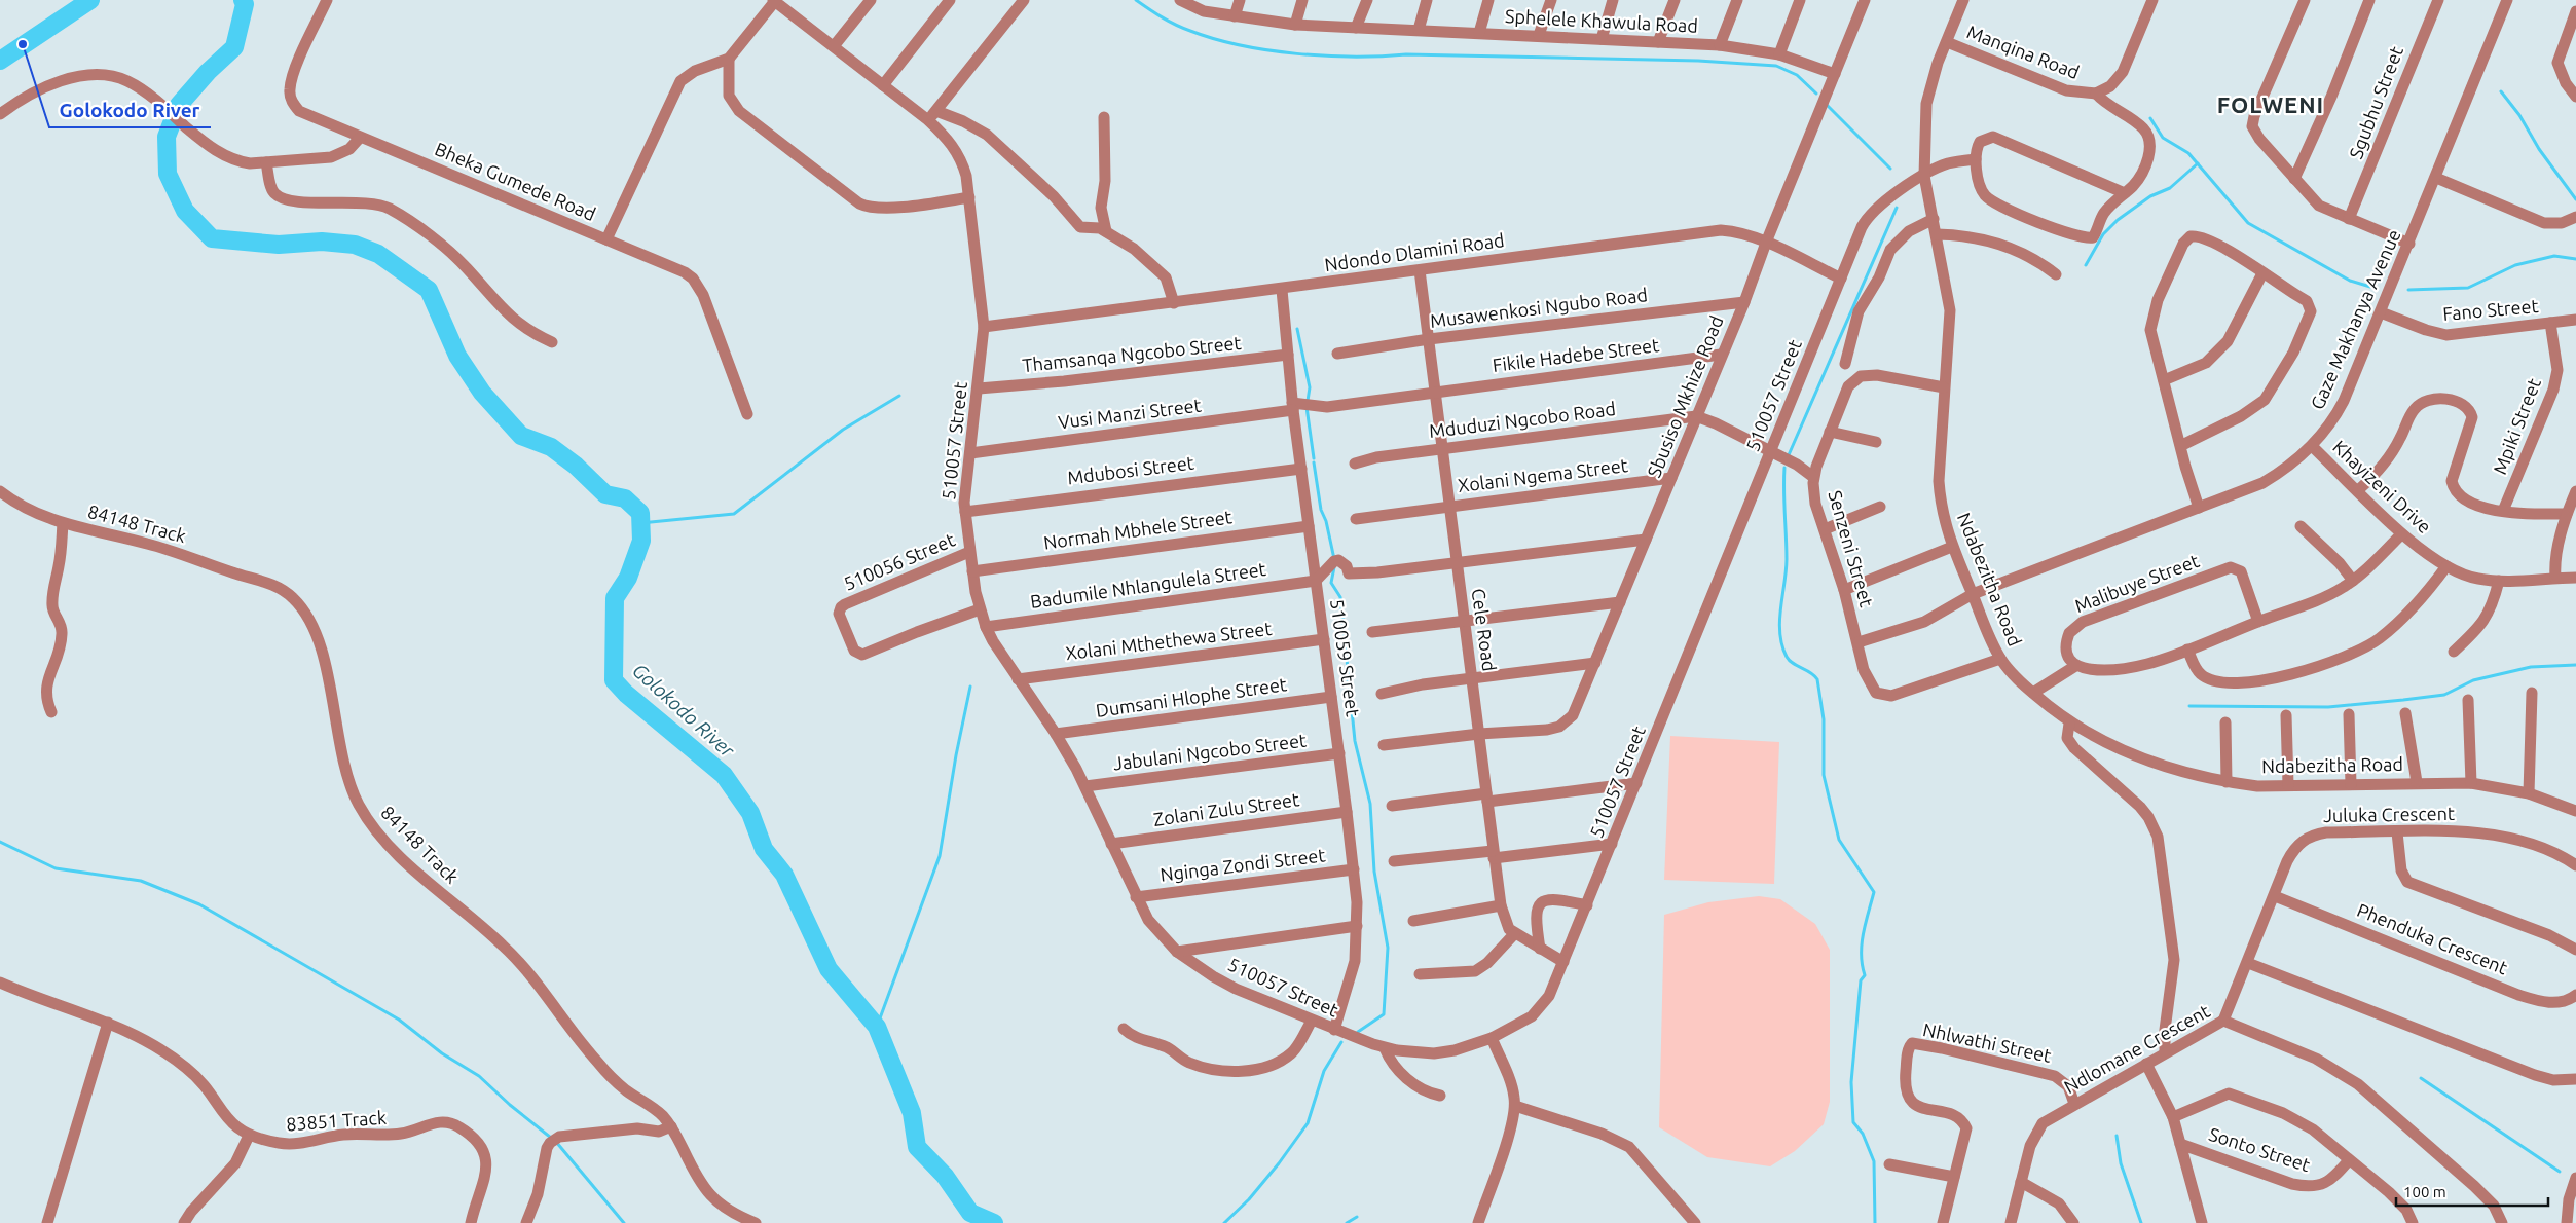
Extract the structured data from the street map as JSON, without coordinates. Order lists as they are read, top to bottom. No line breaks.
{"streets":{"street":["Sphelele Khawula Road","Manqina Road","Sgubhu Street","Bheka Gumede Road","Ndondo Dlamini Road","Musawenkosi Ngubo Road","Fano Street","Gaze Makhanya Avenue","Thamsanqa Ngcobo Street","Fikile Hadebe Street","510057 Street","Sbusiso Mkhize Road","Vusi Manzi Street","Mduduzi Ngcobo Road","Mpiki Street","Mdubosi Street","Xolani Ngema Street","Khayizeni Drive","84148 Track","Normah Mbhele Street","Senzeni Street","510056 Street","Ndabezitha Road","Malibuye Street","Badumile Nhlangulela Street","Cele Road","Xolani Mthethewa Street","510059 Street","Dumsani Hlophe Street","Jabulani Ngcobo Street","Zolani Zulu Street","Juluka Crescent","Nginga Zondi Street","Phenduka Crescent","Nhlwathi Street","Ndlomane Crescent","83851 Track","Sonto Street"]},"crossings":[["Sphelele Khawula Road","Sbusiso Mkhize Road"],["Manqina Road","Ndabezitha Road"],["Ndondo Dlamini Road","510057 Street"],["Ndondo Dlamini Road","Sbusiso Mkhize Road"],["Ndondo Dlamini Road","Cele Road"],["Ndondo Dlamini Road","510059 Street"],["Musawenkosi Ngubo Road","Sbusiso Mkhize Road"],["Musawenkosi Ngubo Road","Cele Road"],["Fano Street","Gaze Makhanya Avenue"],["Fano Street","Mpiki Street"],["Gaze Makhanya Avenue","Khayizeni Drive"],["Gaze Makhanya Avenue","Senzeni Street"],["Gaze Makhanya Avenue","Ndabezitha Road"],["Thamsanqa Ngcobo Street","510057 Street"],["Thamsanqa Ngcobo Street","510059 Street"],["Fikile Hadebe Street","Sbusiso Mkhize Road"],["Fikile Hadebe Street","Cele Road"],["510057 Street","Vusi Manzi Street"],["510057 Street","Mdubosi Street"],["510057 Street","Normah Mbhele Street"],["510057 Street","510056 Street"],["510057 Street","Ndabezitha Road"],["510057 Street","Badumile Nhlangulela Street"],["510057 Street","Xolani Mthethewa Street"],["510057 Street","510059 Street"],["510057 Street","Dumsani Hlophe Street"],["510057 Street","Jabulani Ngcobo Street"],["510057 Street","Zolani Zulu Street"],["510057 Street","Nginga Zondi Street"],["Sbusiso Mkhize Road","Mduduzi Ngcobo Road"],["Sbusiso Mkhize Road","Xolani Ngema Street"],["Sbusiso Mkhize Road","Cele Road"],["Vusi Manzi Street","510059 Street"],["Mduduzi Ngcobo Road","Cele Road"],["Mdubosi Street","510059 Street"],["Xolani Ngema Street","Cele Road"],["Normah Mbhele Street","510059 Street"],["Senzeni Street","Ndabezitha Road"],["Badumile Nhlangulela Street","510059 Street"],["Xolani Mthethewa Street","510059 Street"],["510059 Street","Dumsani Hlophe Street"],["510059 Street","Jabulani Ngcobo Street"],["510059 Street","Zolani Zulu Street"],["510059 Street","Nginga Zondi Street"],["Juluka Crescent","Phenduka Crescent"],["Juluka Crescent","Ndlomane Crescent"],["Nhlwathi Street","Ndlomane Crescent"]],"districts":["FOLWENI"],"water":["Golokodo River"],"places":["Golokodo River"],"scale_bar":"100 m"}
